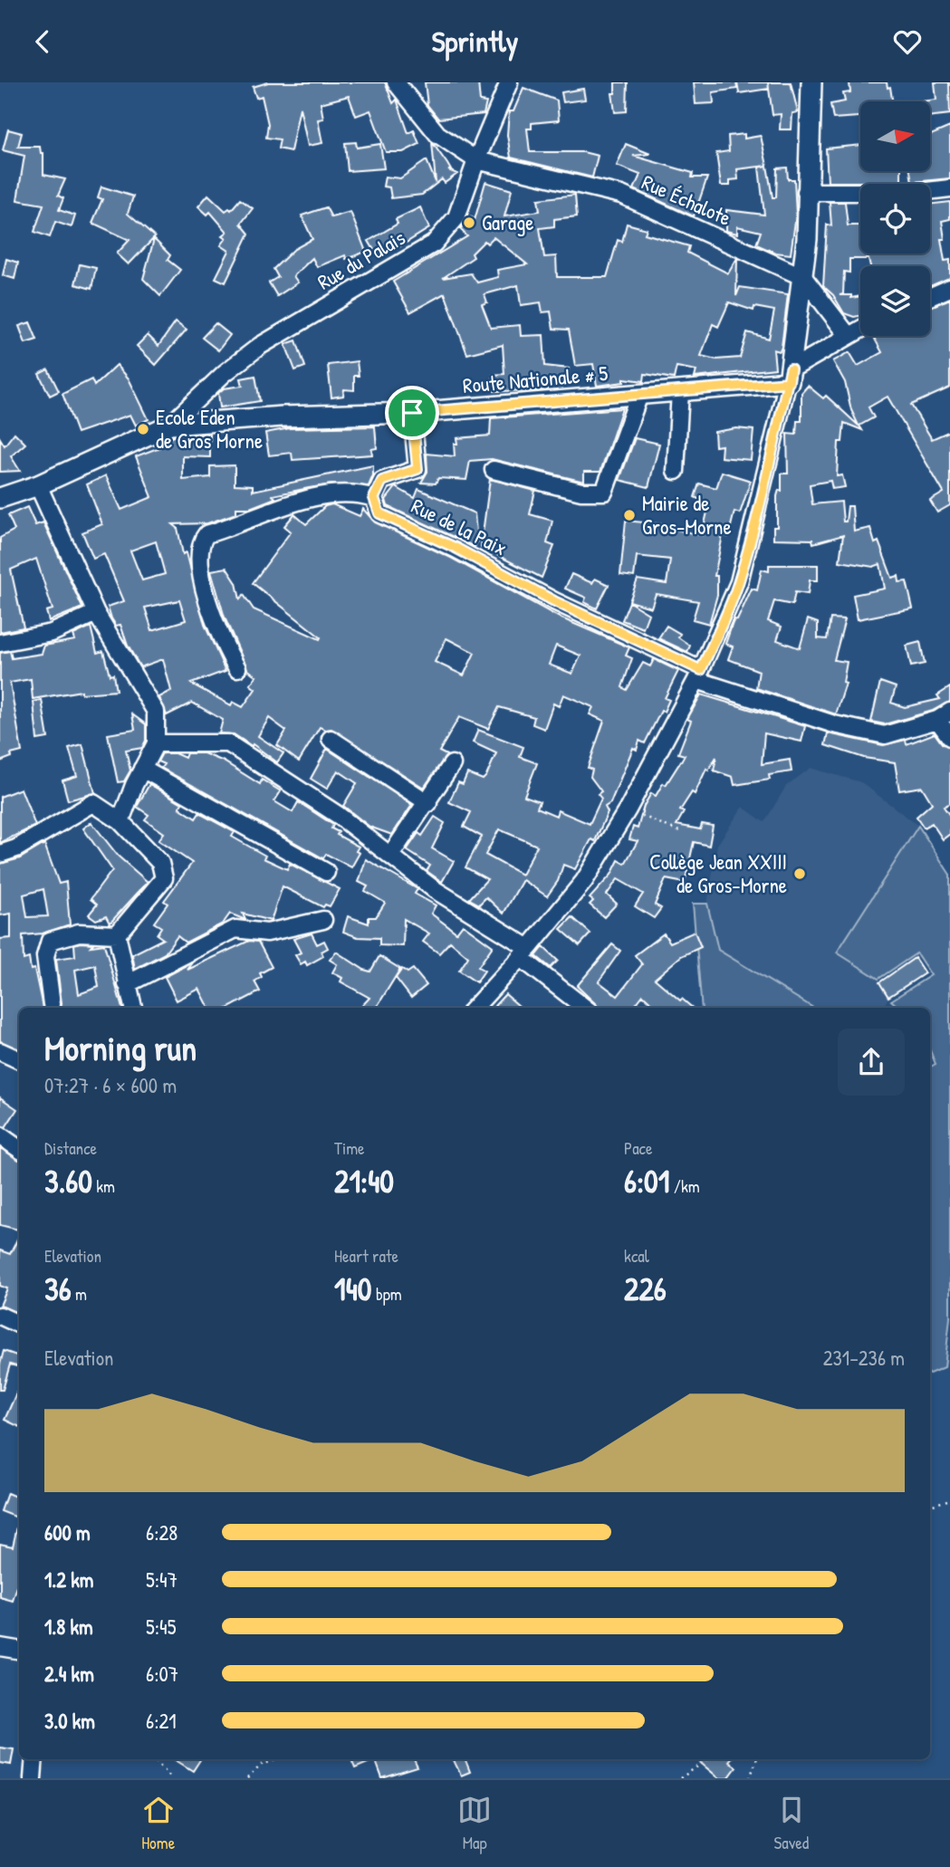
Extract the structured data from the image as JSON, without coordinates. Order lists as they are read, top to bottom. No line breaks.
{"streets":{"main road":["Route Nationale # 5"],"street":["Rue Échalote","Rue du Palais","Rue de la Paix"]},"crossings":[["Rue Échalote","Rue du Palais"],["Rue du Palais","Route Nationale # 5"]],"places":["Garage","Ecole Eden de Gros Morne","Mairie de Gros-Morne","Collège Jean XXIII de Gros-Morne"],"north":"right","page":{"header":"Sprintly","heading":["Morning run","07:27 · 6 × 600 m"],"stats":[["Distance","3.60 km"],["Time","21:40"],["Pace","6:01 /km"],["Elevation","36 m"],["Heart rate","140 bpm"],["kcal","226"]],"chart":["Elevation","231–236 m"],"list":[{"name":"600 m","note":"6:28"},{"name":"1.2 km","note":"5:47"},{"name":"1.8 km","note":"5:45"},{"name":"2.4 km","note":"6:07"},{"name":"3.0 km","note":"6:21"}],"tabs":["Home","Map","Saved"]}}
